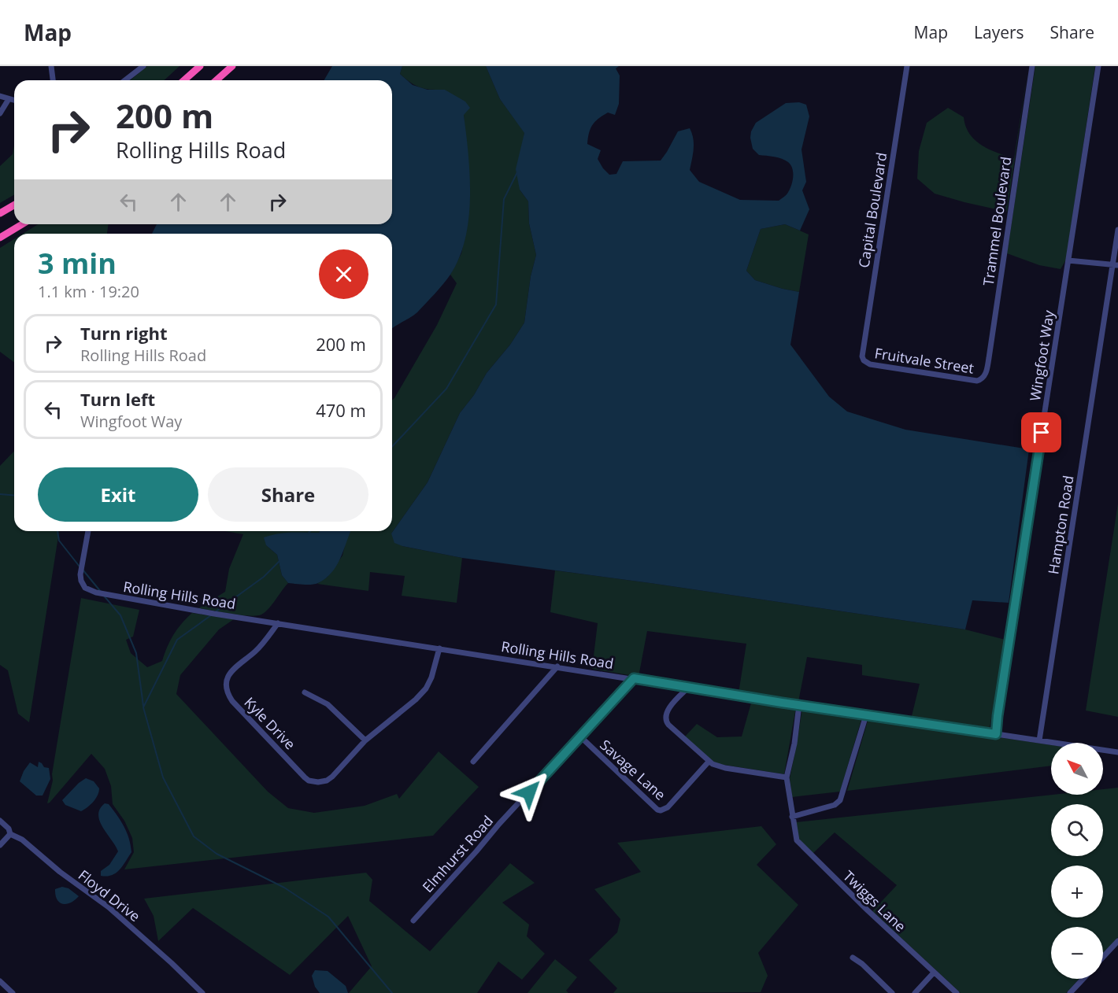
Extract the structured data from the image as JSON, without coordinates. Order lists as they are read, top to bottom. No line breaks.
{"streets":{"street":["Capital Boulevard","Trammel Boulevard","Wingfoot Way","Fruitvale Street","Hampton Road","Rolling Hills Road","Kyle Drive","Savage Lane","Elmhurst Road","Floyd Drive","Twiggs Lane"]},"crossings":[["Capital Boulevard","Fruitvale Street"],["Trammel Boulevard","Fruitvale Street"],["Wingfoot Way","Rolling Hills Road"],["Hampton Road","Rolling Hills Road"],["Rolling Hills Road","Kyle Drive"],["Rolling Hills Road","Elmhurst Road"],["Savage Lane","Elmhurst Road"]],"north":"top left","page":{"header":"Map","nav":["Map","Layers","Share"],"turn":["200 m","Rolling Hills Road"],"heading":["3 min","1.1 km · 19:20"],"list":[{"name":"Turn right","note":"Rolling Hills Road","value":"200 m"},{"name":"Turn left","note":"Wingfoot Way","value":"470 m"}],"buttons":["Exit","Share"],"map_buttons":["+","−"]}}
